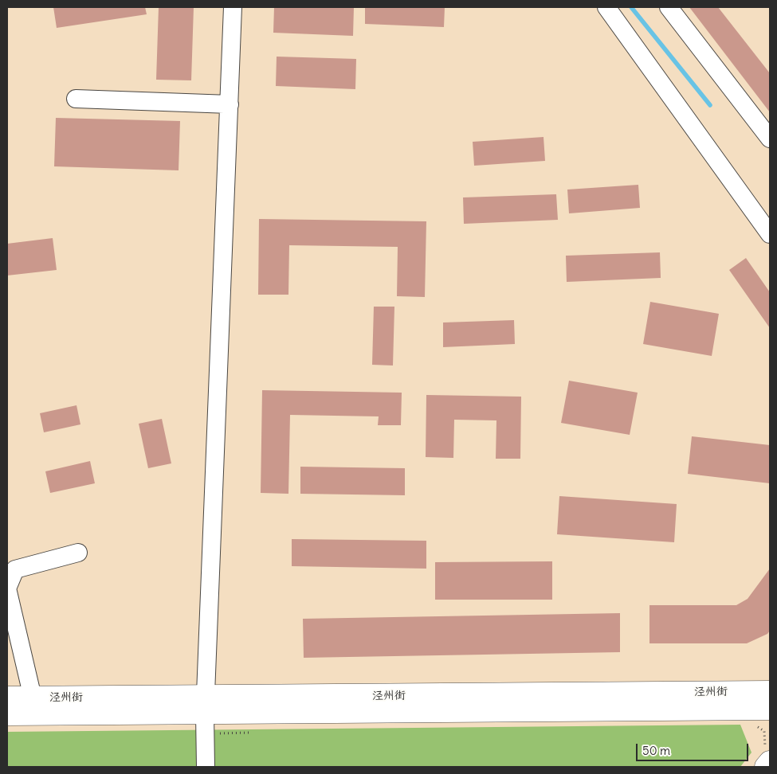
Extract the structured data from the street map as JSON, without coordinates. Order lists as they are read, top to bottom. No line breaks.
{"streets":{"main road":["泾州街"]},"scale_bar":"50 m"}
